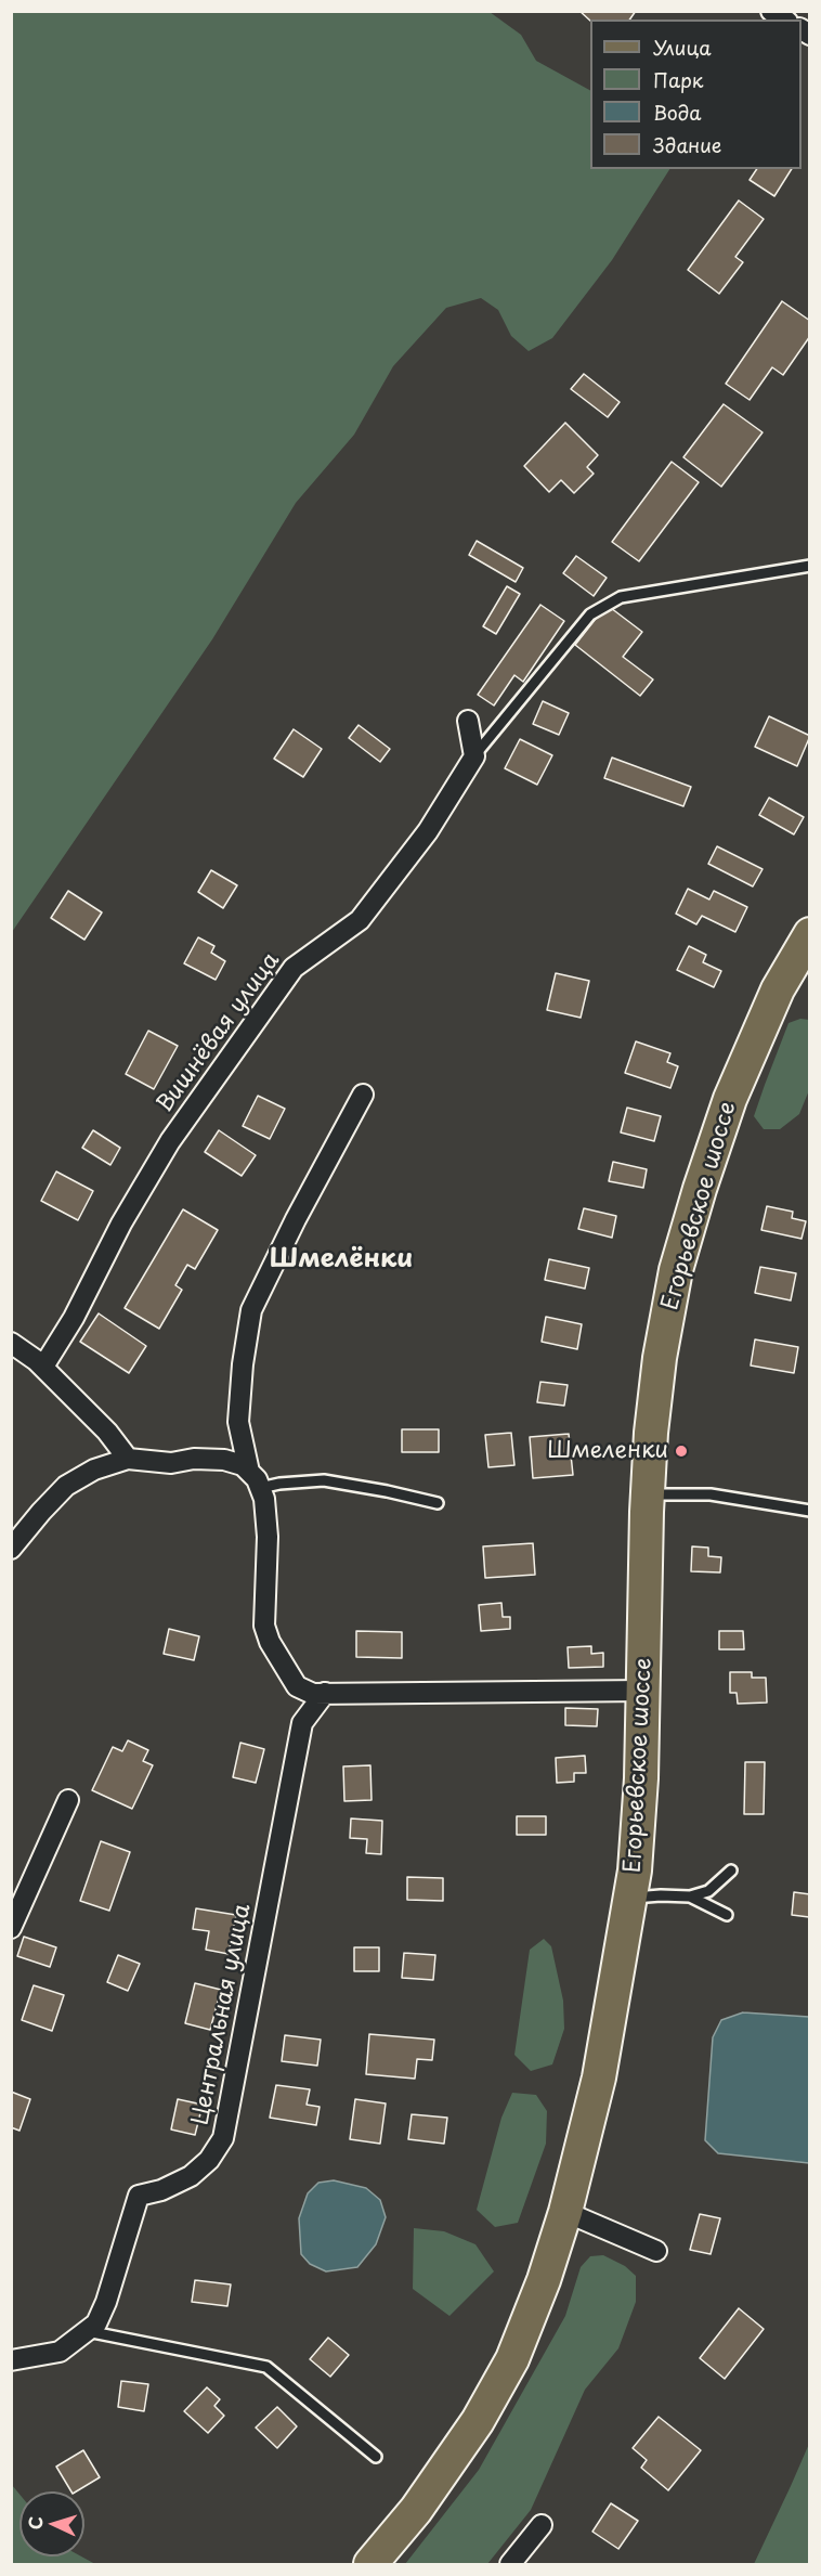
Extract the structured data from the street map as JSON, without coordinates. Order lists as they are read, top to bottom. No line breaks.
{"streets":{"main road":["Егорьевское шоссе"],"street":["Вишнёвая улица","Центральная улица"]},"districts":["Шмелёнки"],"places":["Шмеленки"],"legend":["Улица","Парк","Вода","Здание"],"north":"left"}
